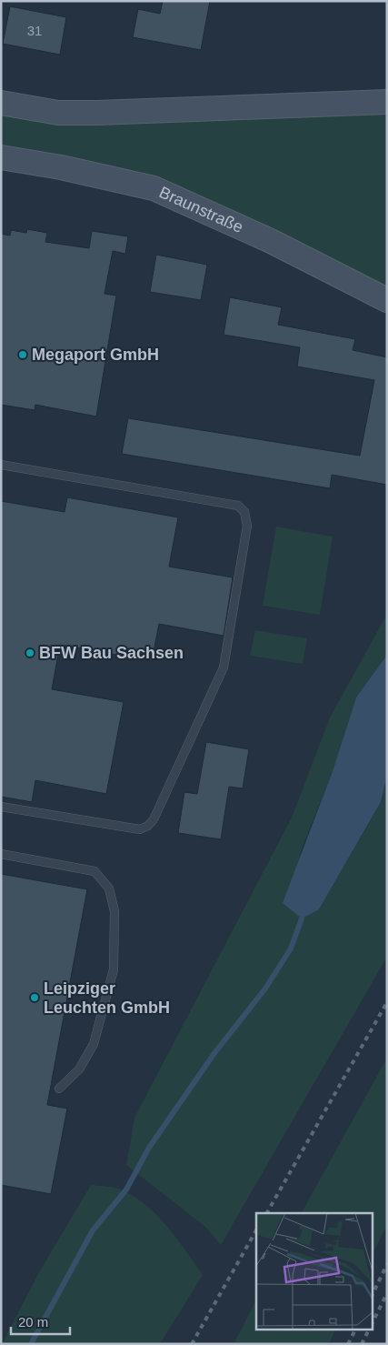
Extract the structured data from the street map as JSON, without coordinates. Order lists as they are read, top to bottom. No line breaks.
{"streets":{"main road":["Braunstraße"]},"places":["Megaport GmbH","BFW Bau Sachsen","Leipziger Leuchten GmbH"],"house_numbers":["31"],"scale_bar":"20 m"}
